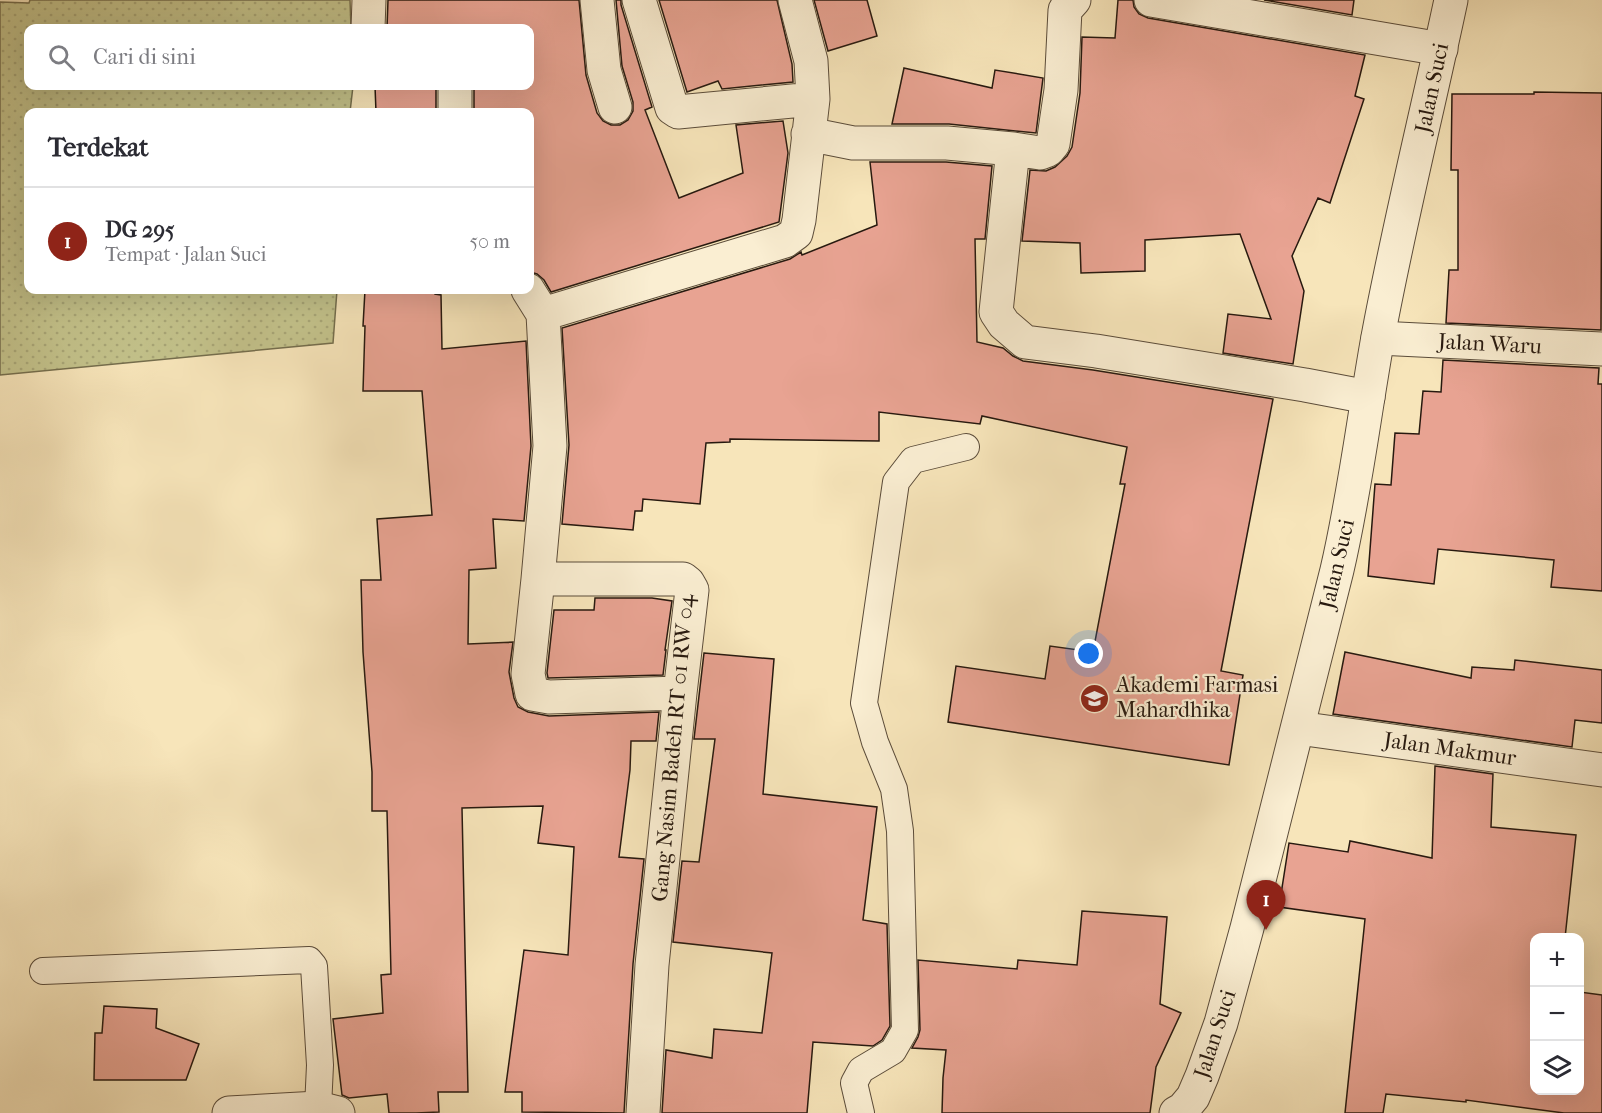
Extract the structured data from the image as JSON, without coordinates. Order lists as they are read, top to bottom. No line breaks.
{"streets":{"street":["Jalan Suci","Jalan Waru","Gang Nasim Badeh RT 01 RW 04","Jalan Makmur"]},"crossings":[["Jalan Suci","Jalan Waru"],["Jalan Suci","Jalan Makmur"]],"places":{"school or university":["Akademi Farmasi Mahardhika"]},"page":{"search":"Cari di sini","heading":"Terdekat","list":[{"mark":"1","name":"DG 295","note":"Tempat · Jalan Suci","value":"50 m"}],"pins":"1","map_buttons":["+","−"]}}
